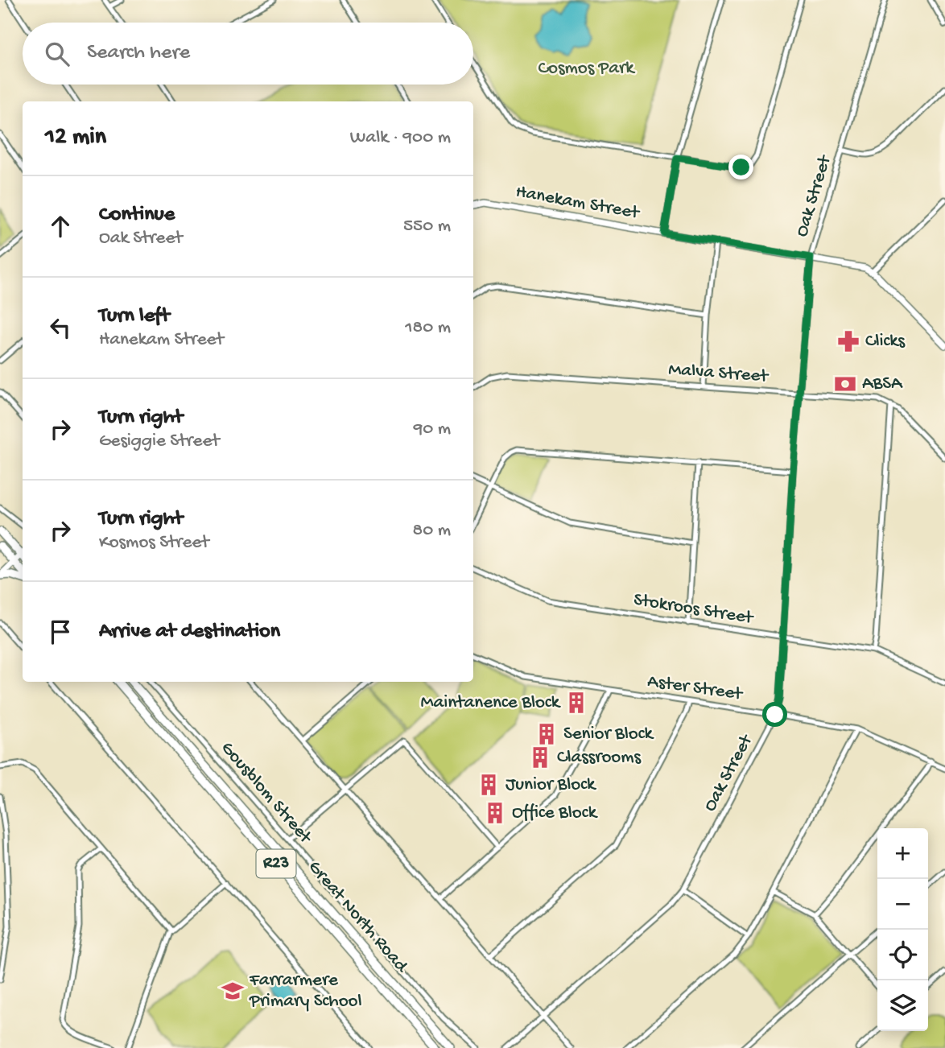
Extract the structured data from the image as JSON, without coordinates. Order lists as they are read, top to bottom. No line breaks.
{"streets":{"main road":["R23","Great North Road"],"street":["Oak Street","Hanekam Street","Malva Street","Stokroos Street","Aster Street","Gousblom Street"]},"crossings":[["Oak Street","Hanekam Street"],["Oak Street","Malva Street"],["Oak Street","Stokroos Street"],["Oak Street","Aster Street"]],"parks":["Cosmos Park"],"places":{"pharmacy":["Clicks"],"bank":["ABSA"],"building":["Maintanence Block","Senior Block","Classrooms","Junior Block","Office Block"],"school or university":["Farrarmere Primary School"]},"page":{"search":"Search here","heading":["12 min","Walk · 900 m"],"list":[["Continue","Oak Street","550 m"],["Turn left","Hanekam Street","180 m"],["Turn right","Gesiggie Street","90 m"],["Turn right","Kosmos Street","80 m"],"Arrive at destination"],"map_buttons":["+","−"]}}
